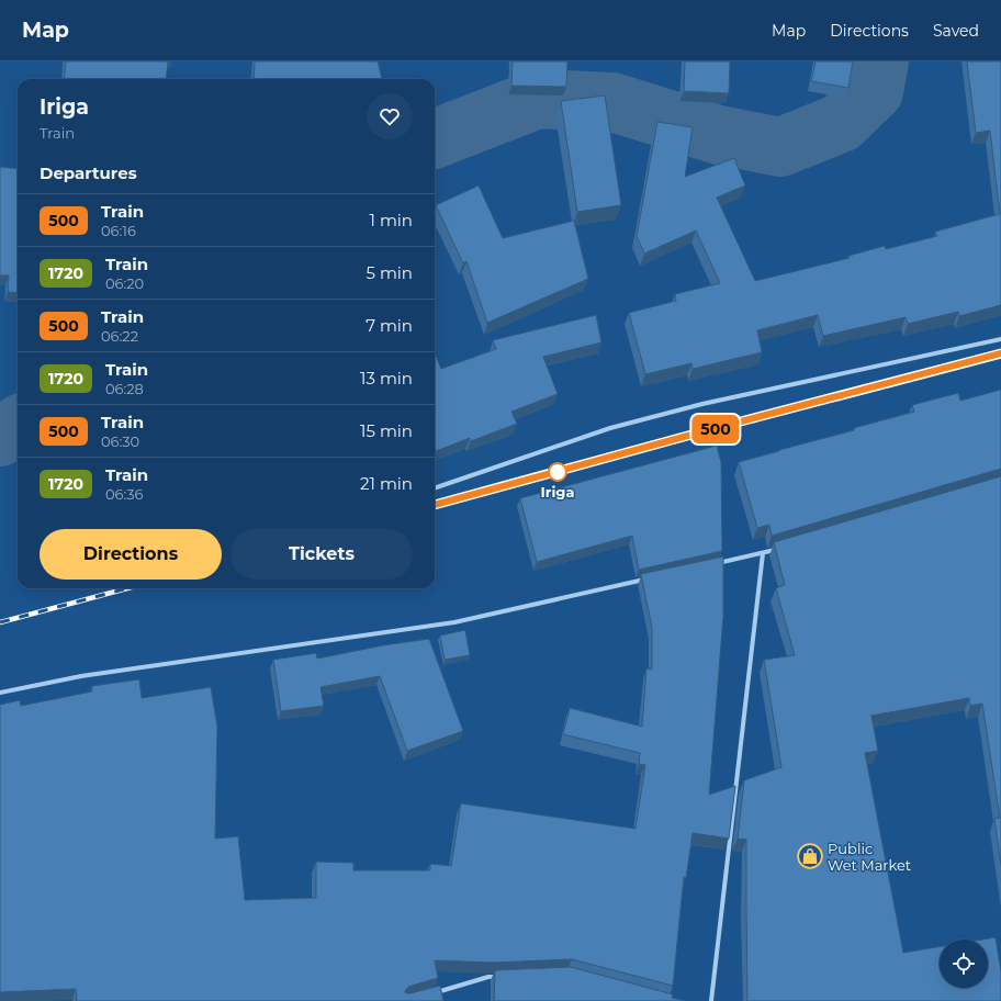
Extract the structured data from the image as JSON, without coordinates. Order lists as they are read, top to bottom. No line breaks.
{"places":{"other":["Iriga"],"shop":["Public Wet Market"]},"page":{"header":"Map","nav":["Map","Directions","Saved"],"on_map":"500","heading":[["Iriga","Train"],"Departures"],"list":[{"mark":"500","name":"Train","note":"06:16","value":"1 min"},{"mark":"1720","name":"Train","note":"06:20","value":"5 min"},{"mark":"500","name":"Train","note":"06:22","value":"7 min"},{"mark":"1720","name":"Train","note":"06:28","value":"13 min"},{"mark":"500","name":"Train","note":"06:30","value":"15 min"},{"mark":"1720","name":"Train","note":"06:36","value":"21 min"}],"buttons":["Directions","Tickets"]}}
